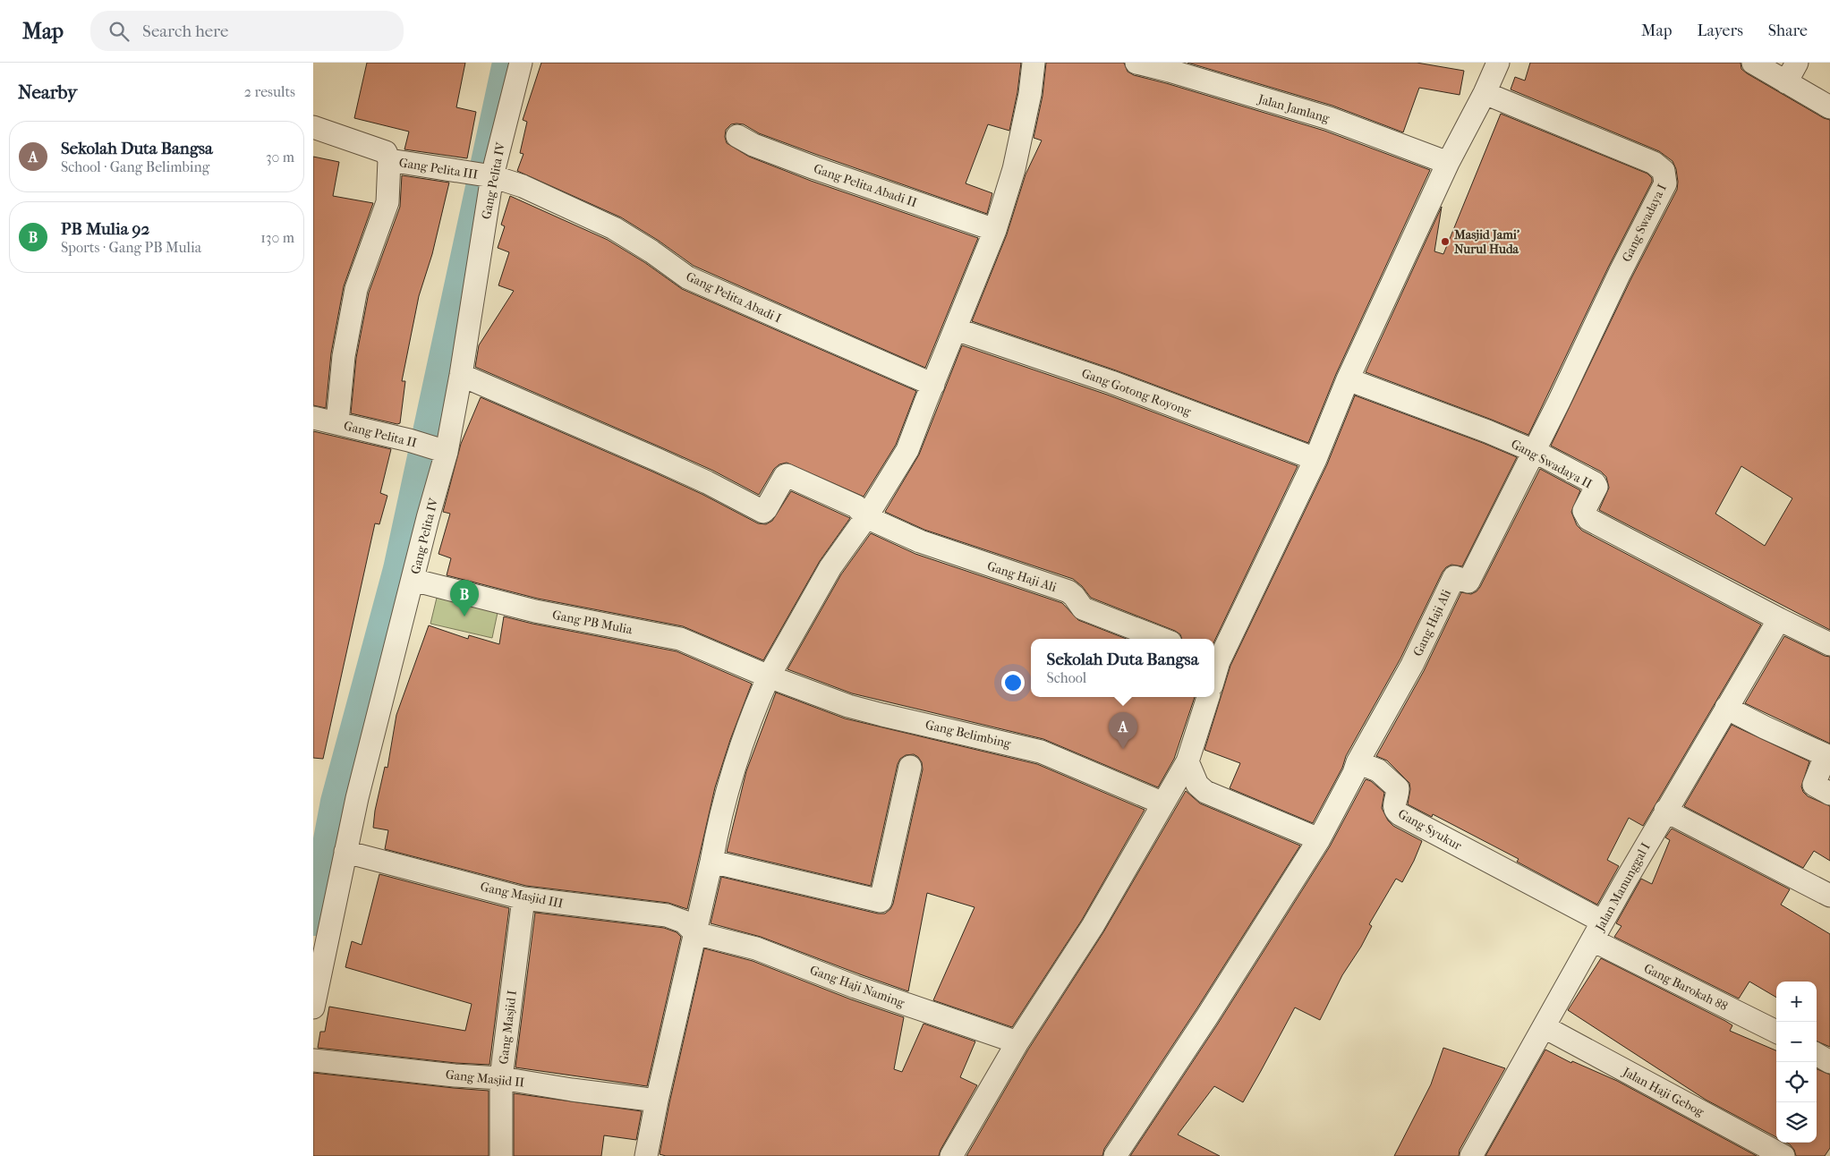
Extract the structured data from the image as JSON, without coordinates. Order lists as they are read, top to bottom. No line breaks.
{"streets":{"street":["Jalan Jamlang","Gang Pelita III","Gang Pelita IV","Gang Pelita Abadi II","Gang Swadaya I","Gang Pelita Abadi I","Gang Gotong Royong","Gang Pelita II","Gang Swadaya II","Gang Haji Ali","Gang PB Mulia","Gang Belimbing","Gang Syukur","Jalan Manunggal I","Gang Masjid III","Gang Haji Naming","Gang Barokah 88","Gang Masjid I","Gang Masjid II","Jalan Haji Gebog"]},"crossings":[["Gang Pelita III","Gang Pelita IV"],["Gang Pelita III","Gang Pelita Abadi I"],["Gang Pelita IV","Gang Pelita Abadi I"],["Gang Pelita IV","Gang Pelita II"],["Gang Pelita IV","Gang Haji Ali"],["Gang Pelita IV","Gang PB Mulia"],["Gang Pelita IV","Gang Masjid III"],["Gang Swadaya I","Gang Swadaya II"],["Gang Swadaya I","Gang Haji Ali"],["Gang Swadaya II","Gang Haji Ali"],["Gang Swadaya II","Jalan Manunggal I"],["Gang Haji Ali","Gang Syukur"],["Gang PB Mulia","Gang Belimbing"],["Gang Syukur","Jalan Manunggal I"],["Gang Syukur","Gang Barokah 88"],["Jalan Manunggal I","Gang Barokah 88"],["Jalan Manunggal I","Jalan Haji Gebog"],["Gang Masjid III","Gang Haji Naming"],["Gang Masjid III","Gang Masjid I"],["Gang Masjid I","Gang Masjid II"]],"places":["Masjid Jami' Nurul Huda"],"page":{"header":"Map","search":"Search here","nav":["Map","Layers","Share"],"heading":["Nearby","2 results"],"list":[{"mark":"A","name":"Sekolah Duta Bangsa","note":"School · Gang Belimbing","value":"30 m"},{"mark":"B","name":"PB Mulia 92","note":"Sports · Gang PB Mulia","value":"130 m"}],"pins":["B","A"],"popup":["Sekolah Duta Bangsa","School"],"map_buttons":["+","−"]}}
